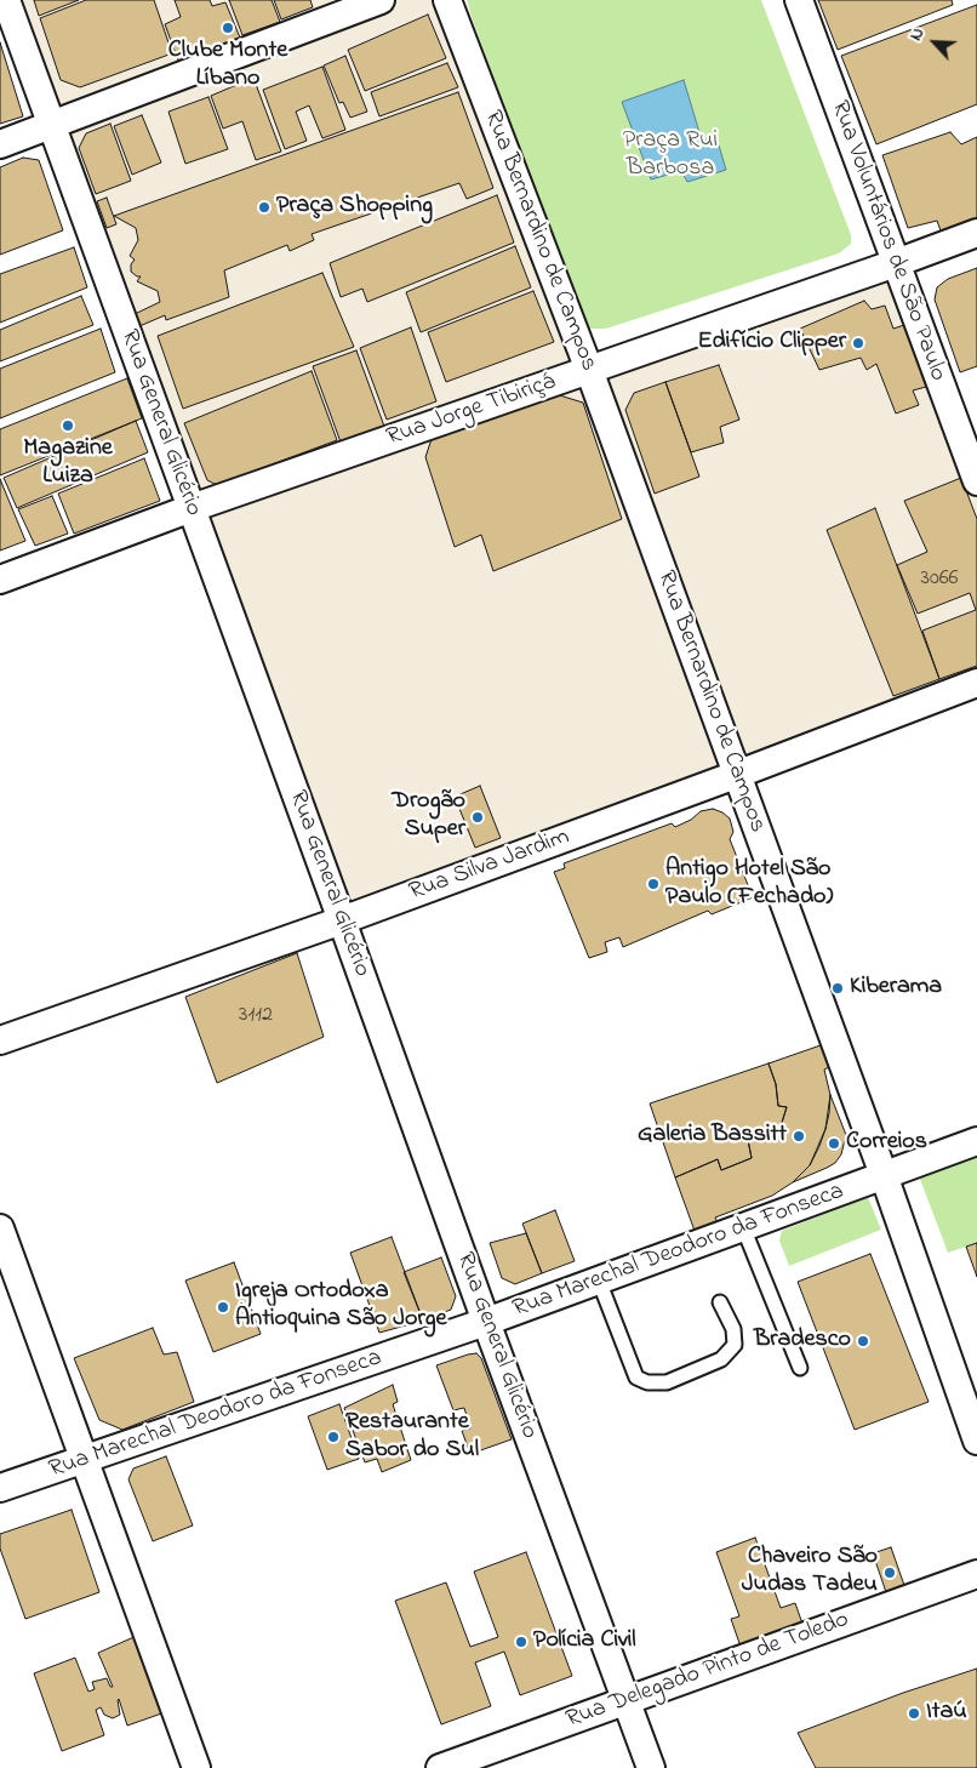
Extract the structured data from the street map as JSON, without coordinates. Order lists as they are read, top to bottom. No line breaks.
{"streets":{"street":["Rua Bernardino de Campos","Rua Voluntários de São Paulo","Rua Jorge Tibiriçá","Rua General Glicério","Rua Silva Jardim","Rua Marechal Deodoro da Fonseca","Rua Delegado Pinto de Toledo"]},"crossings":[["Rua Bernardino de Campos","Rua Jorge Tibiriçá"],["Rua Bernardino de Campos","Rua Silva Jardim"],["Rua Bernardino de Campos","Rua Marechal Deodoro da Fonseca"],["Rua Voluntários de São Paulo","Rua Jorge Tibiriçá"],["Rua Jorge Tibiriçá","Rua General Glicério"],["Rua General Glicério","Rua Silva Jardim"],["Rua General Glicério","Rua Marechal Deodoro da Fonseca"],["Rua General Glicério","Rua Delegado Pinto de Toledo"]],"parks":["Praça Rui Barbosa"],"places":["Clube Monte Líbano","Praça Shopping","Edifício Clipper","Magazine Luiza","Drogão Super","Antigo Hotel São Paulo (Fechado)","Kiberama","Galeria Bassitt","Correios","Igreja Ortodoxa Antioquina São Jorge","Bradesco","Restaurante Sabor do Sul","Chaveiro São Judas Tadeu","Polícia Civil","Itaú"],"house_numbers":["3066","3112"],"north":"top left"}
